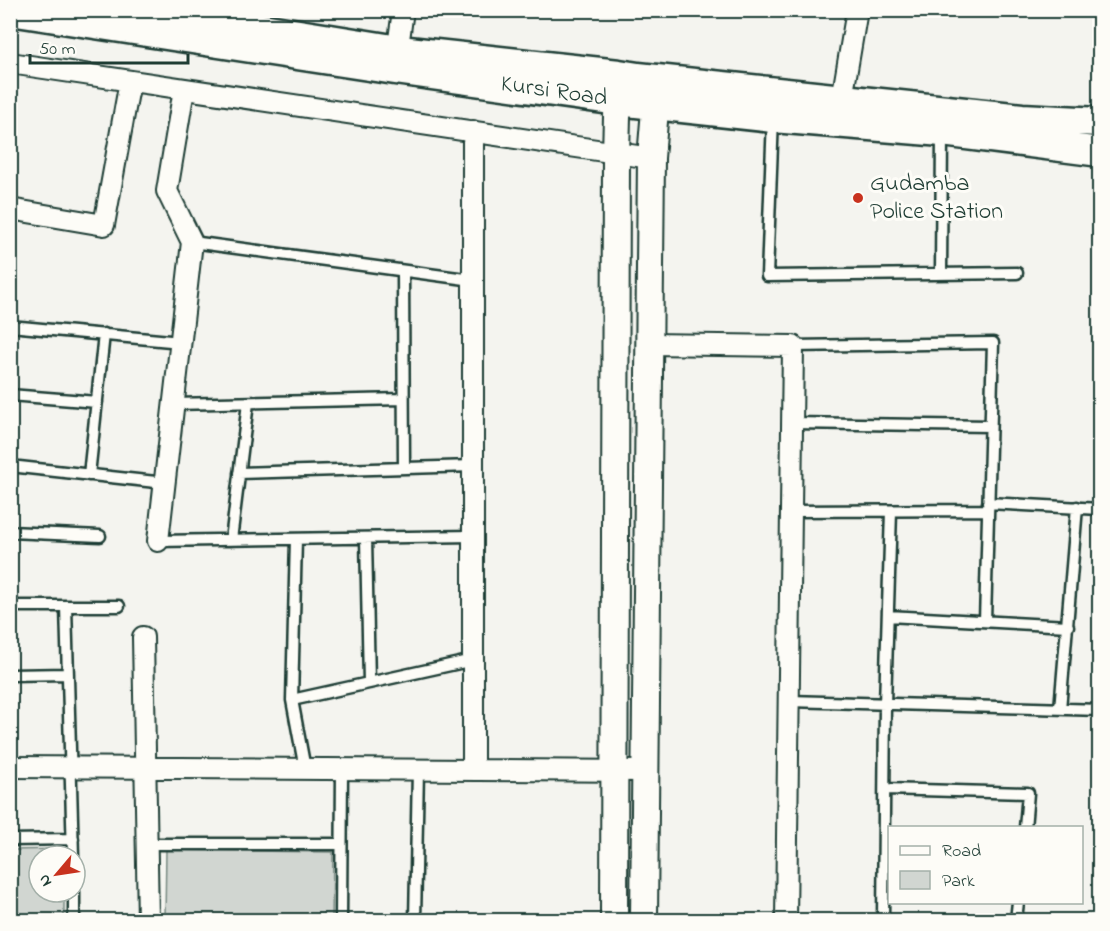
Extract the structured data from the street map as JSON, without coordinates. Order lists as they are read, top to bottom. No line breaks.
{"streets":{"main road":["Kursi Road"]},"places":["Gudamba Police Station"],"legend":["Road","Park"],"scale_bar":"50 m","north":"bottom left"}
